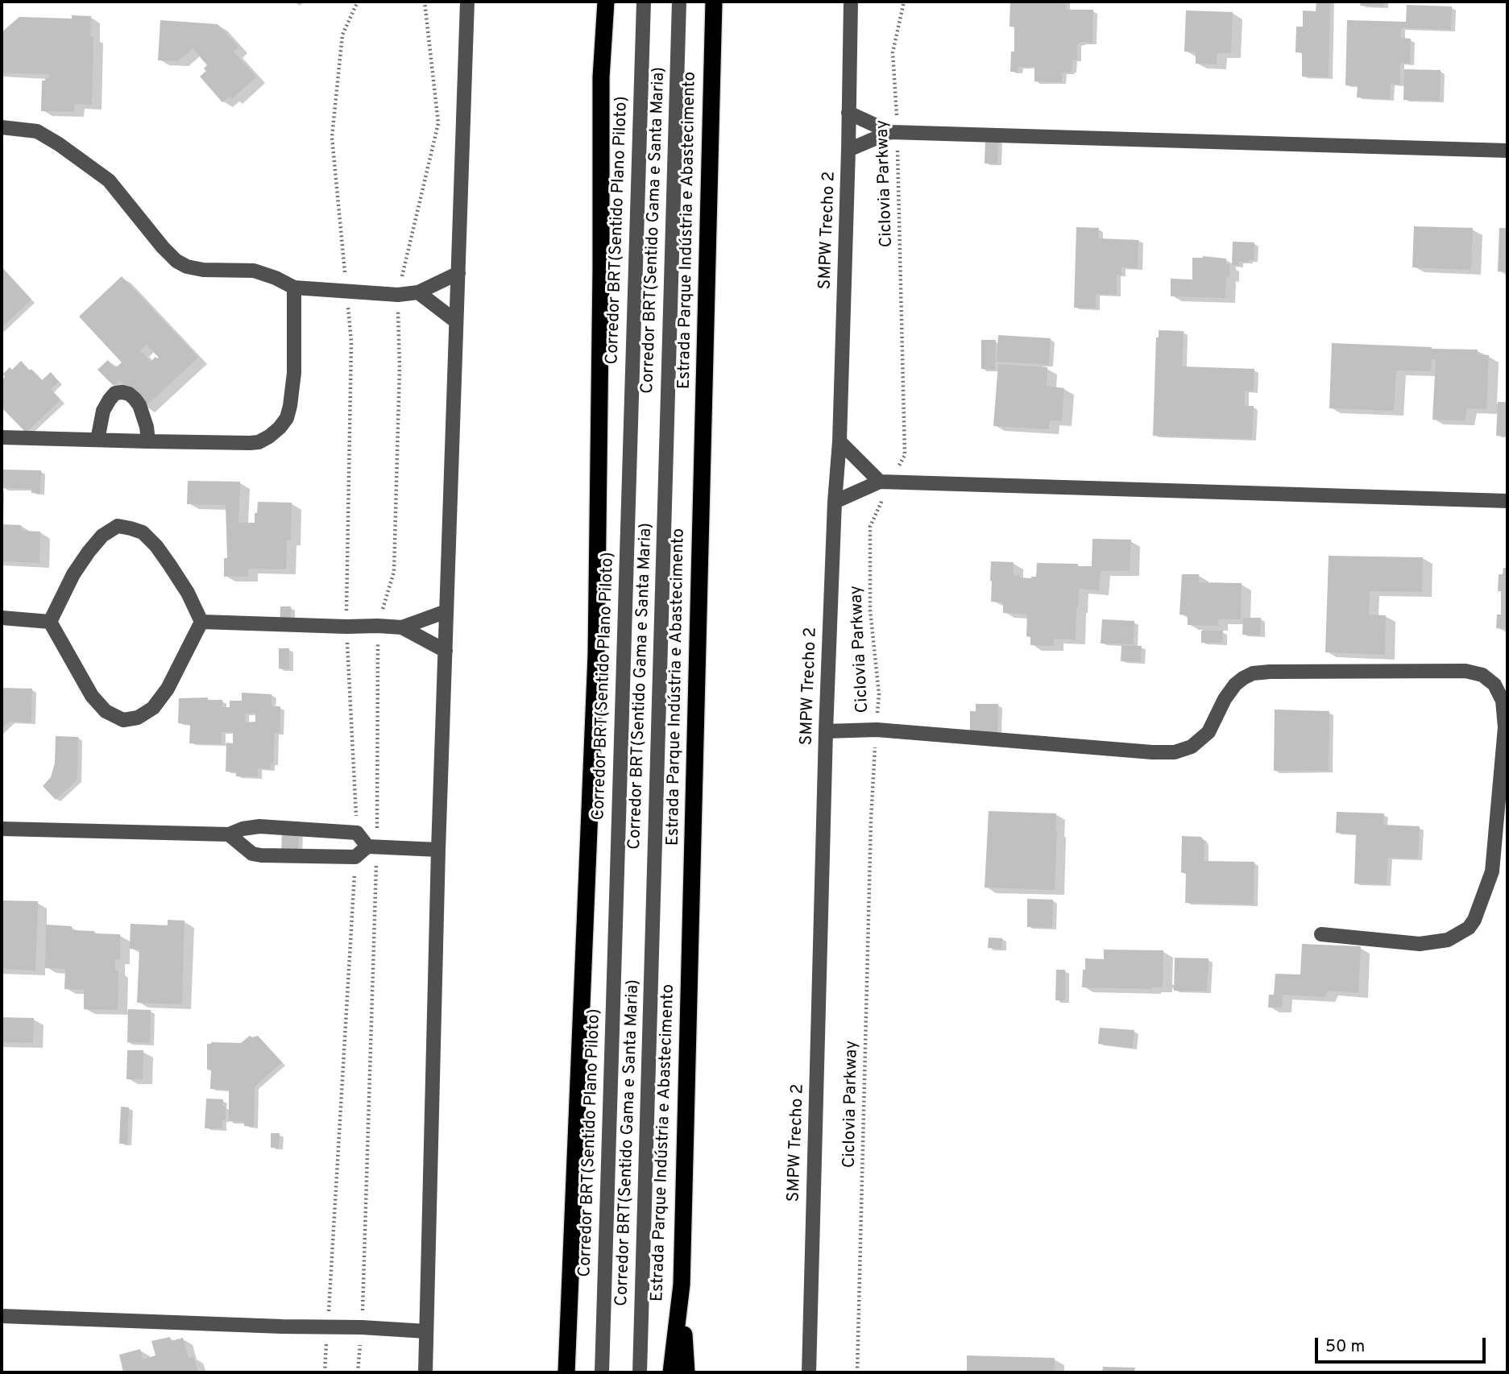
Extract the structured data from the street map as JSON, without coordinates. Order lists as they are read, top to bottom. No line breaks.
{"streets":{"highway":["Estrada Parque Indústria e Abastecimento"],"street":["Corredor BRT(Sentido Plano Piloto)","Corredor BRT(Sentido Gama e Santa Maria)","SMPW Trecho 2"],"path":["Ciclovia Parkway"]},"scale_bar":"50 m"}
